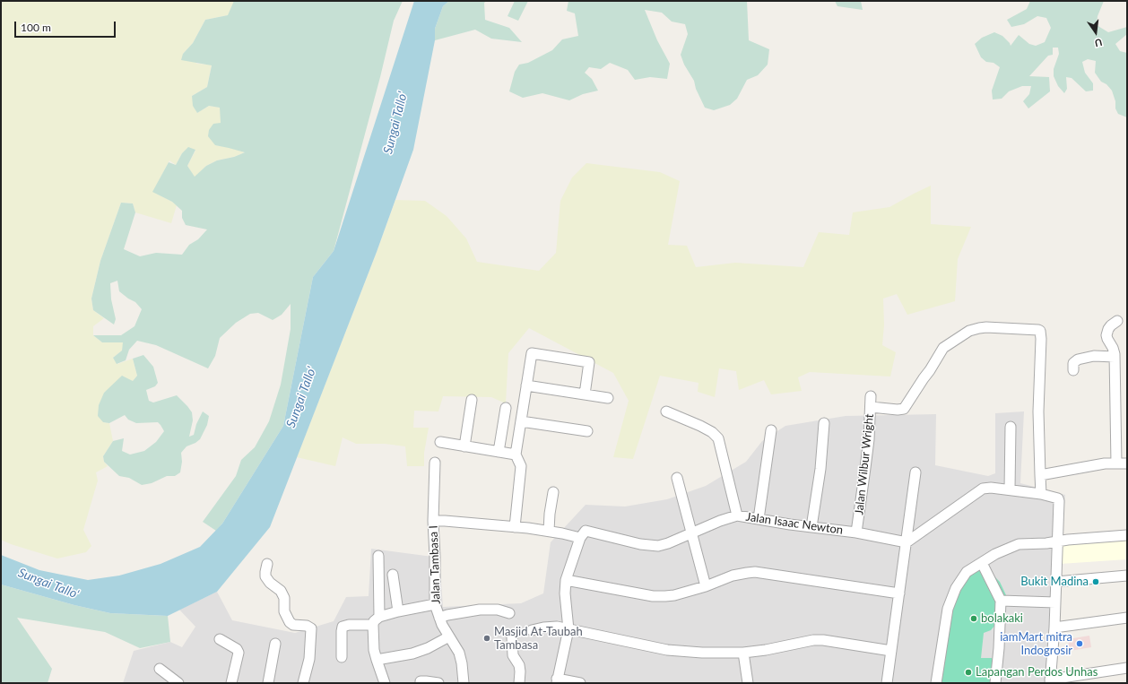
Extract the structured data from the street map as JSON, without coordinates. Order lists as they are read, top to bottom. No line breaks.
{"streets":{"street":["Jalan Wilbur Wright","Jalan Isaac Newton","Jalan Tambasa I"]},"crossings":[["Jalan Wilbur Wright","Jalan Isaac Newton"],["Jalan Isaac Newton","Jalan Tambasa I"]],"water":["Sungai Tallo'"],"places":["Bukit Madina","bolakaki","Masjid At-Taubah Tambasa","iamMart mitra Indogrosir","Lapangan Perdos Unhas"],"scale_bar":"100 m","north":"bottom"}
